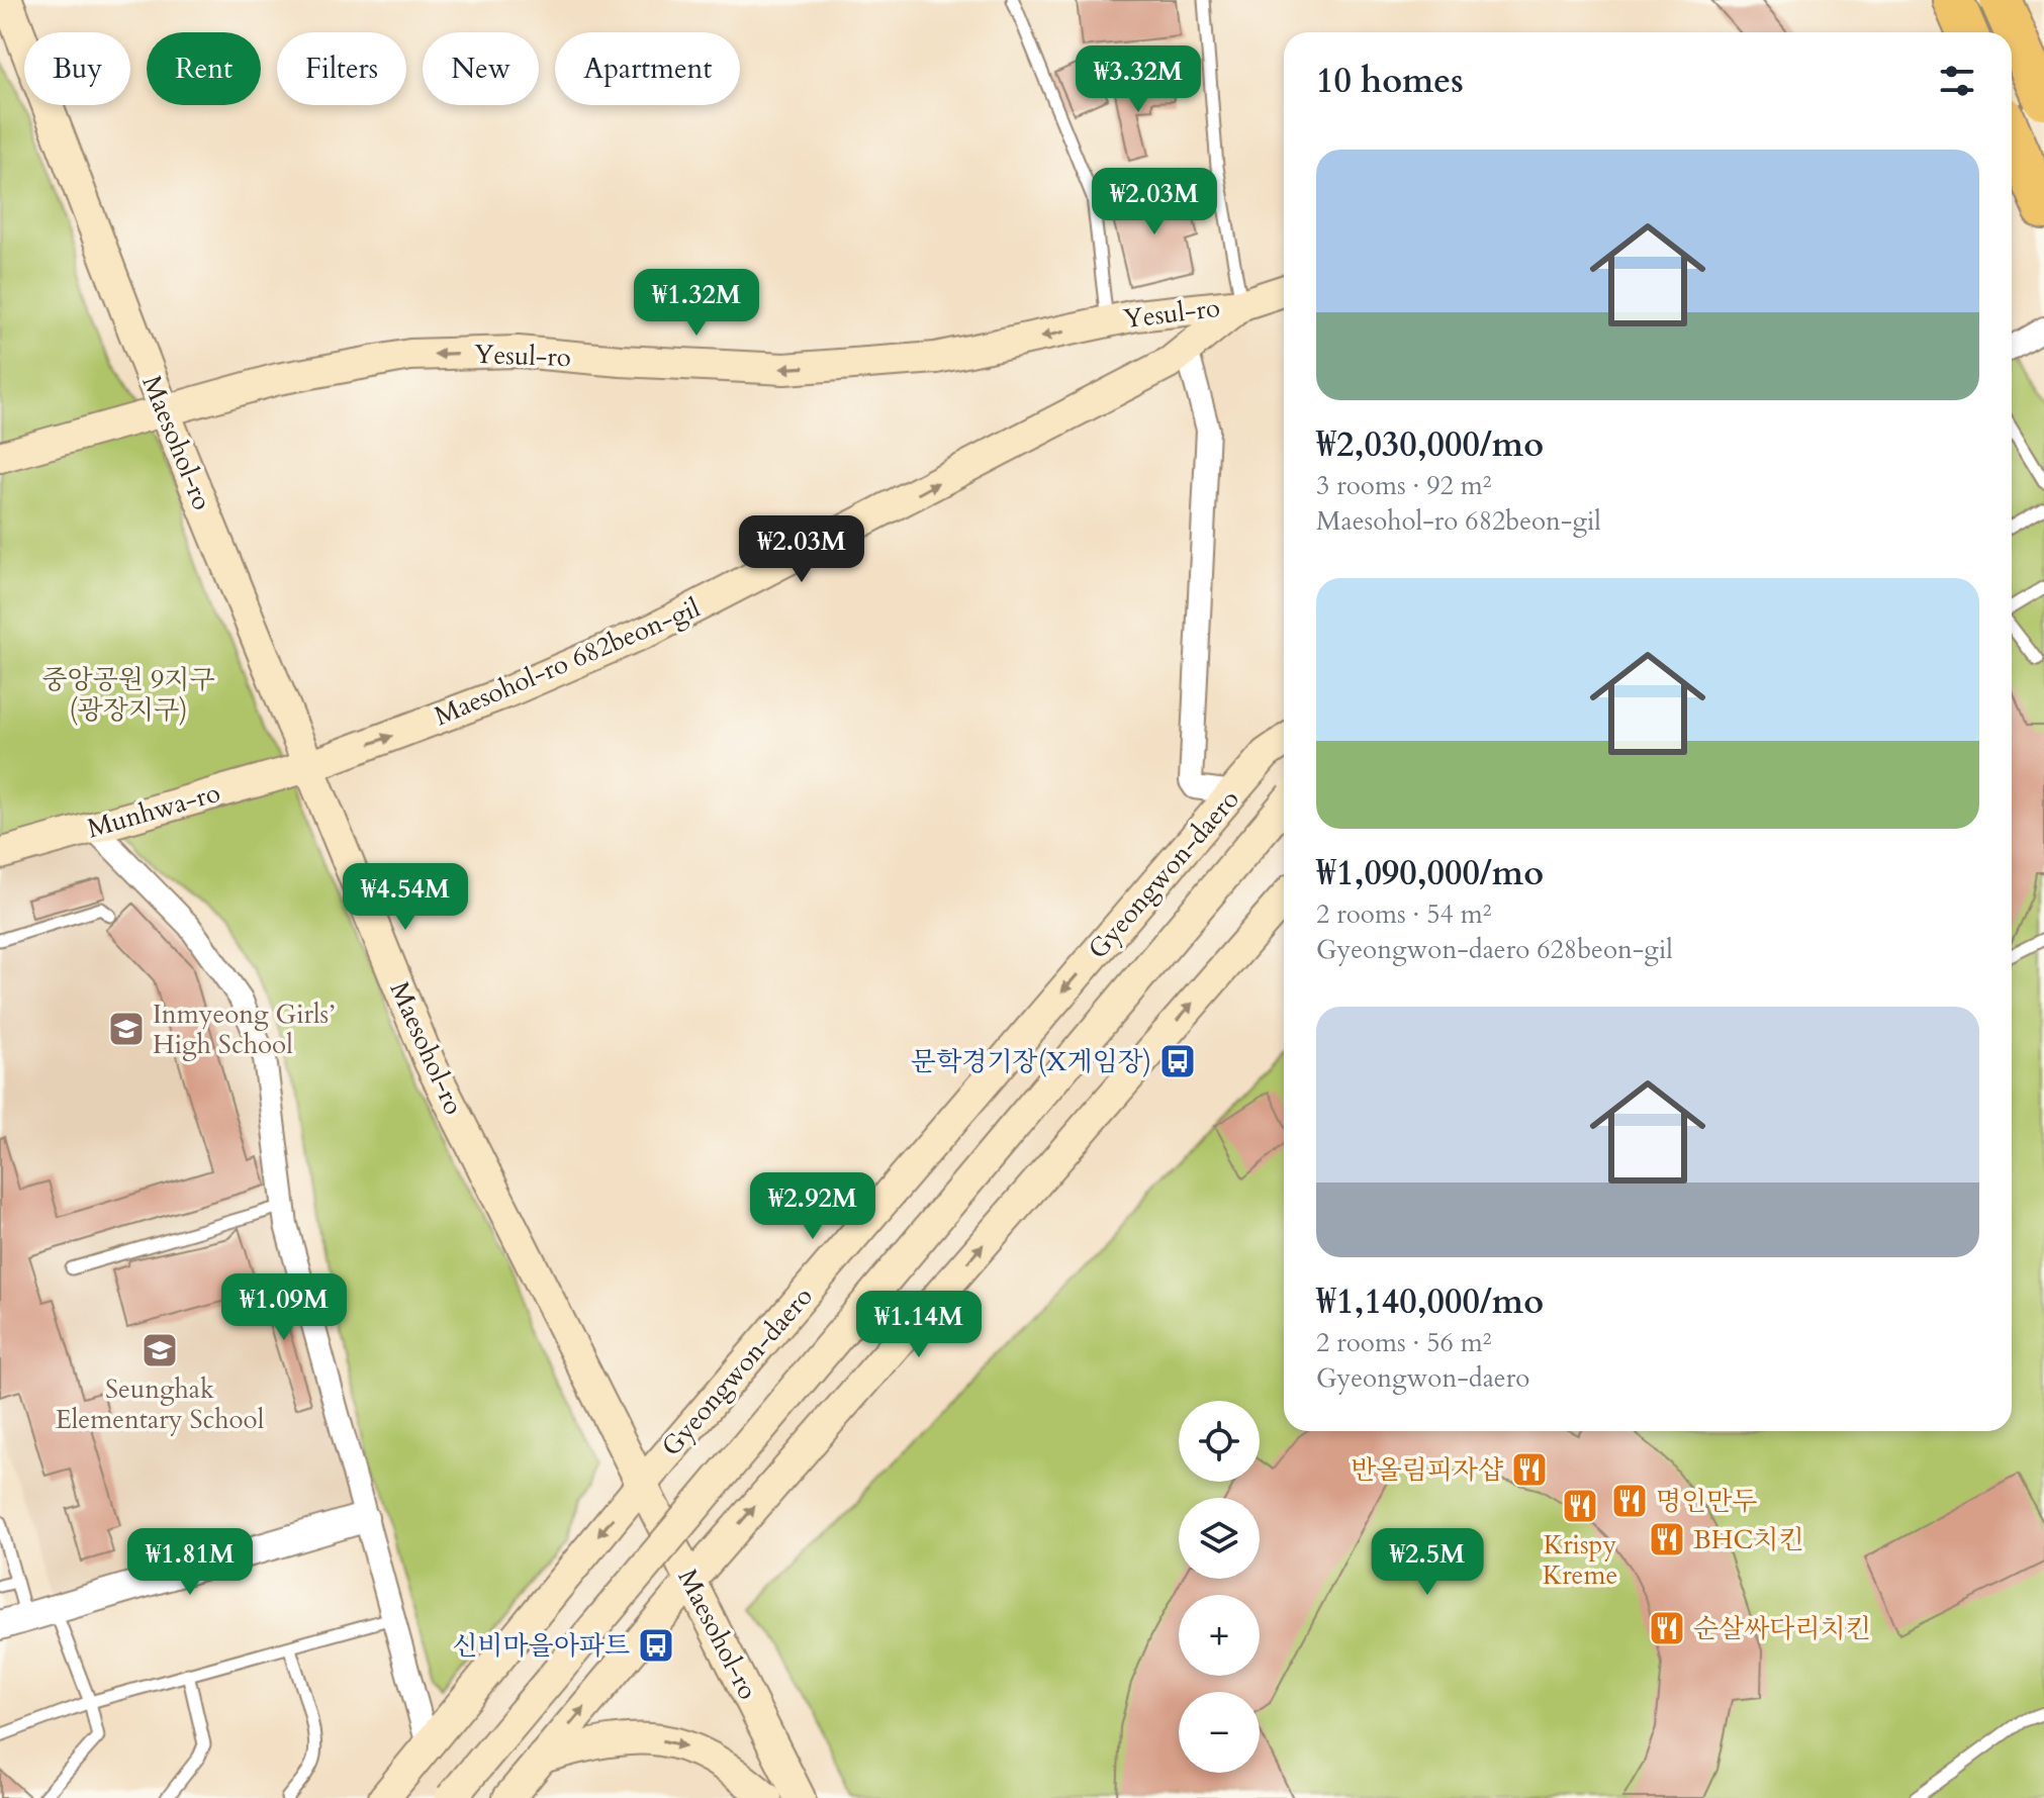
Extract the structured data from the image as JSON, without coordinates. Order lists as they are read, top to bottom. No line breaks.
{"streets":{"main road":["Yesul-ro","Maesohol-ro","Maesohol-ro 682beon-gil","Munhwa-ro","Gyeongwon-daero"]},"crossings":[["Yesul-ro","Maesohol-ro"],["Yesul-ro","Maesohol-ro 682beon-gil"],["Maesohol-ro","Maesohol-ro 682beon-gil"],["Maesohol-ro","Munhwa-ro"],["Maesohol-ro","Gyeongwon-daero"],["Maesohol-ro 682beon-gil","Munhwa-ro"]],"one_way":["Yesul-ro","Maesohol-ro 682beon-gil"],"parks":["중앙공원 9지구 (광장지구)"],"places":{"school or university":["Inmyeong Girls’ High School","Seunghak Elementary School"],"bus stop":["문학경기장(X게임장)","신비마을아파트"],"restaurant":["반올림피자샵","명인만두","Krispy Kreme","BHC치킨","순살싸다리치킨"]},"page":{"chip":["Buy","Rent","Filters","New","Apartment"],"heading":"10 homes","price":["₩3.32M","₩2.03M","₩1.32M","₩2.03M","₩4.54M","₩2.92M","₩1.09M","₩1.14M","₩1.81M","₩2.5M"],"list":[{"name":"₩2,030,000/mo","note":"3 rooms · 92 m² · Maesohol-ro 682beon-gil"},{"name":"₩1,090,000/mo","note":"2 rooms · 54 m² · Gyeongwon-daero 628beon-gil"},{"name":"₩1,140,000/mo","note":"2 rooms · 56 m² · Gyeongwon-daero"}],"map_buttons":["+","−"]}}
